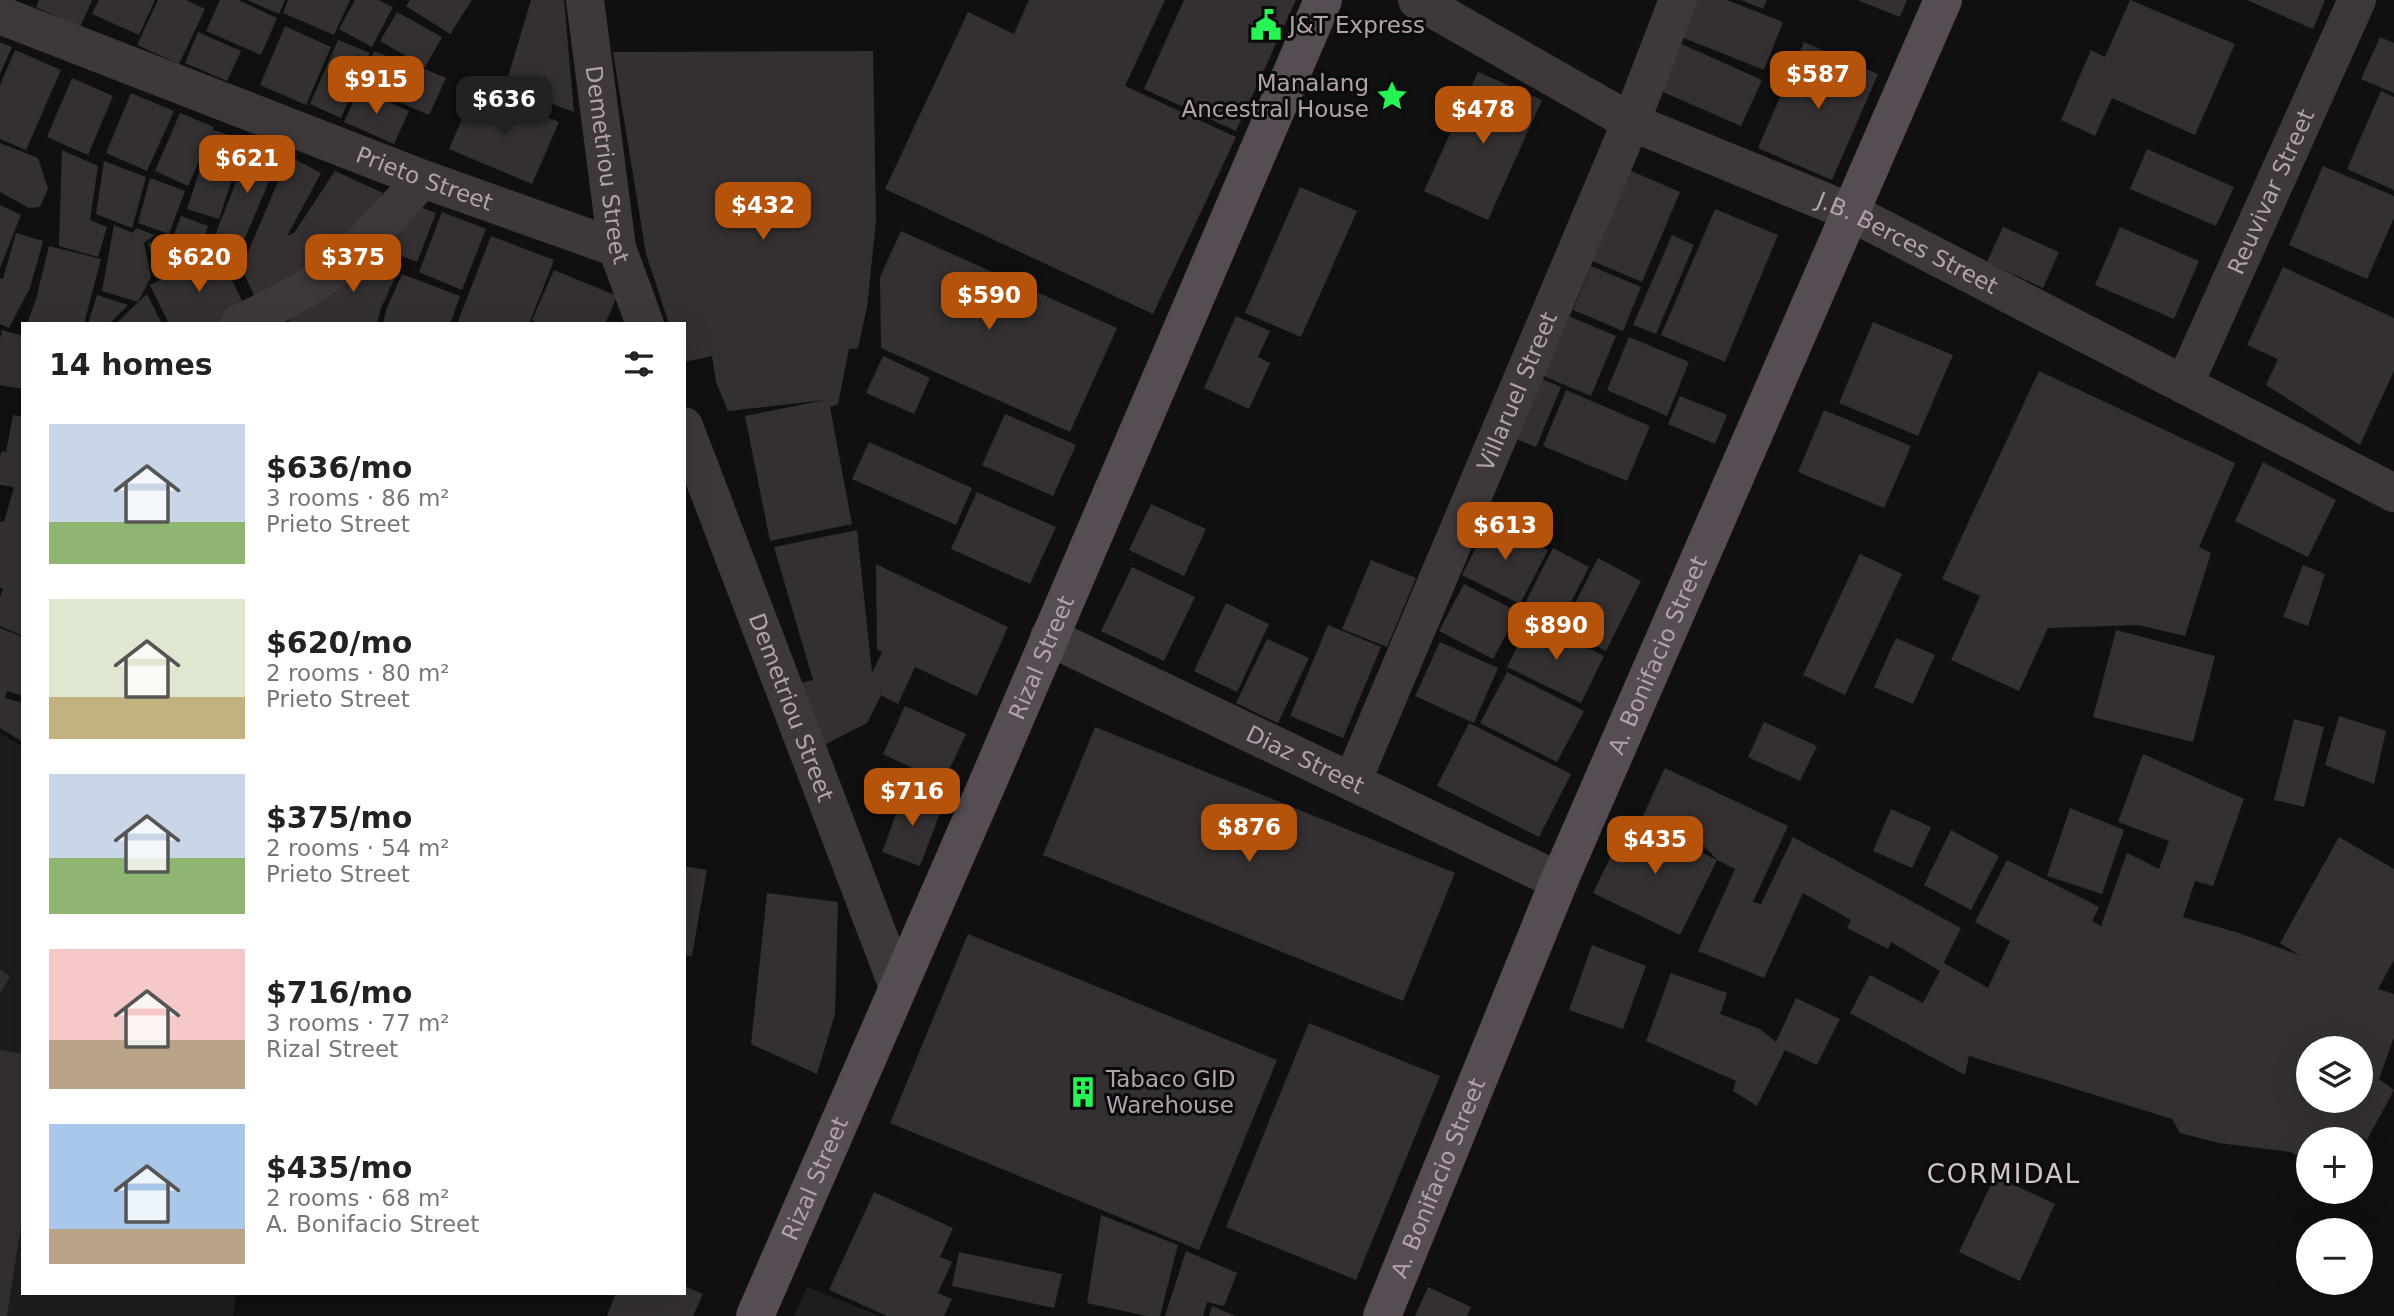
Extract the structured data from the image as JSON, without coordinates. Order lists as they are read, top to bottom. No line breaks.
{"streets":{"main road":["A. Bonifacio Street","Rizal Street"],"street":["Demetriou Street","Prieto Street","Reuvivar Street","J.B. Berces Street","Villaruel Street","Diaz Street"]},"crossings":[["Demetriou Street","Prieto Street"],["Demetriou Street","Rizal Street"],["Reuvivar Street","J.B. Berces Street"],["J.B. Berces Street","Villaruel Street"],["J.B. Berces Street","A. Bonifacio Street"],["Villaruel Street","Diaz Street"],["A. Bonifacio Street","Diaz Street"],["Rizal Street","Diaz Street"]],"districts":["CORMIDAL"],"places":{"public building":["J&T Express"],"place":["Manalang Ancestral House"],"building":["Tabaco GID Warehouse"]},"page":{"price":["$587","$915","$636","$478","$621","$432","$620","$375","$590","$613","$890","$716","$876","$435"],"heading":"14 homes","list":[{"name":"$636/mo","note":"3 rooms · 86 m² · Prieto Street"},{"name":"$620/mo","note":"2 rooms · 80 m² · Prieto Street"},{"name":"$375/mo","note":"2 rooms · 54 m² · Prieto Street"},{"name":"$716/mo","note":"3 rooms · 77 m² · Rizal Street"},{"name":"$435/mo","note":"2 rooms · 68 m² · A. Bonifacio Street"}],"map_buttons":["+","−"]}}
